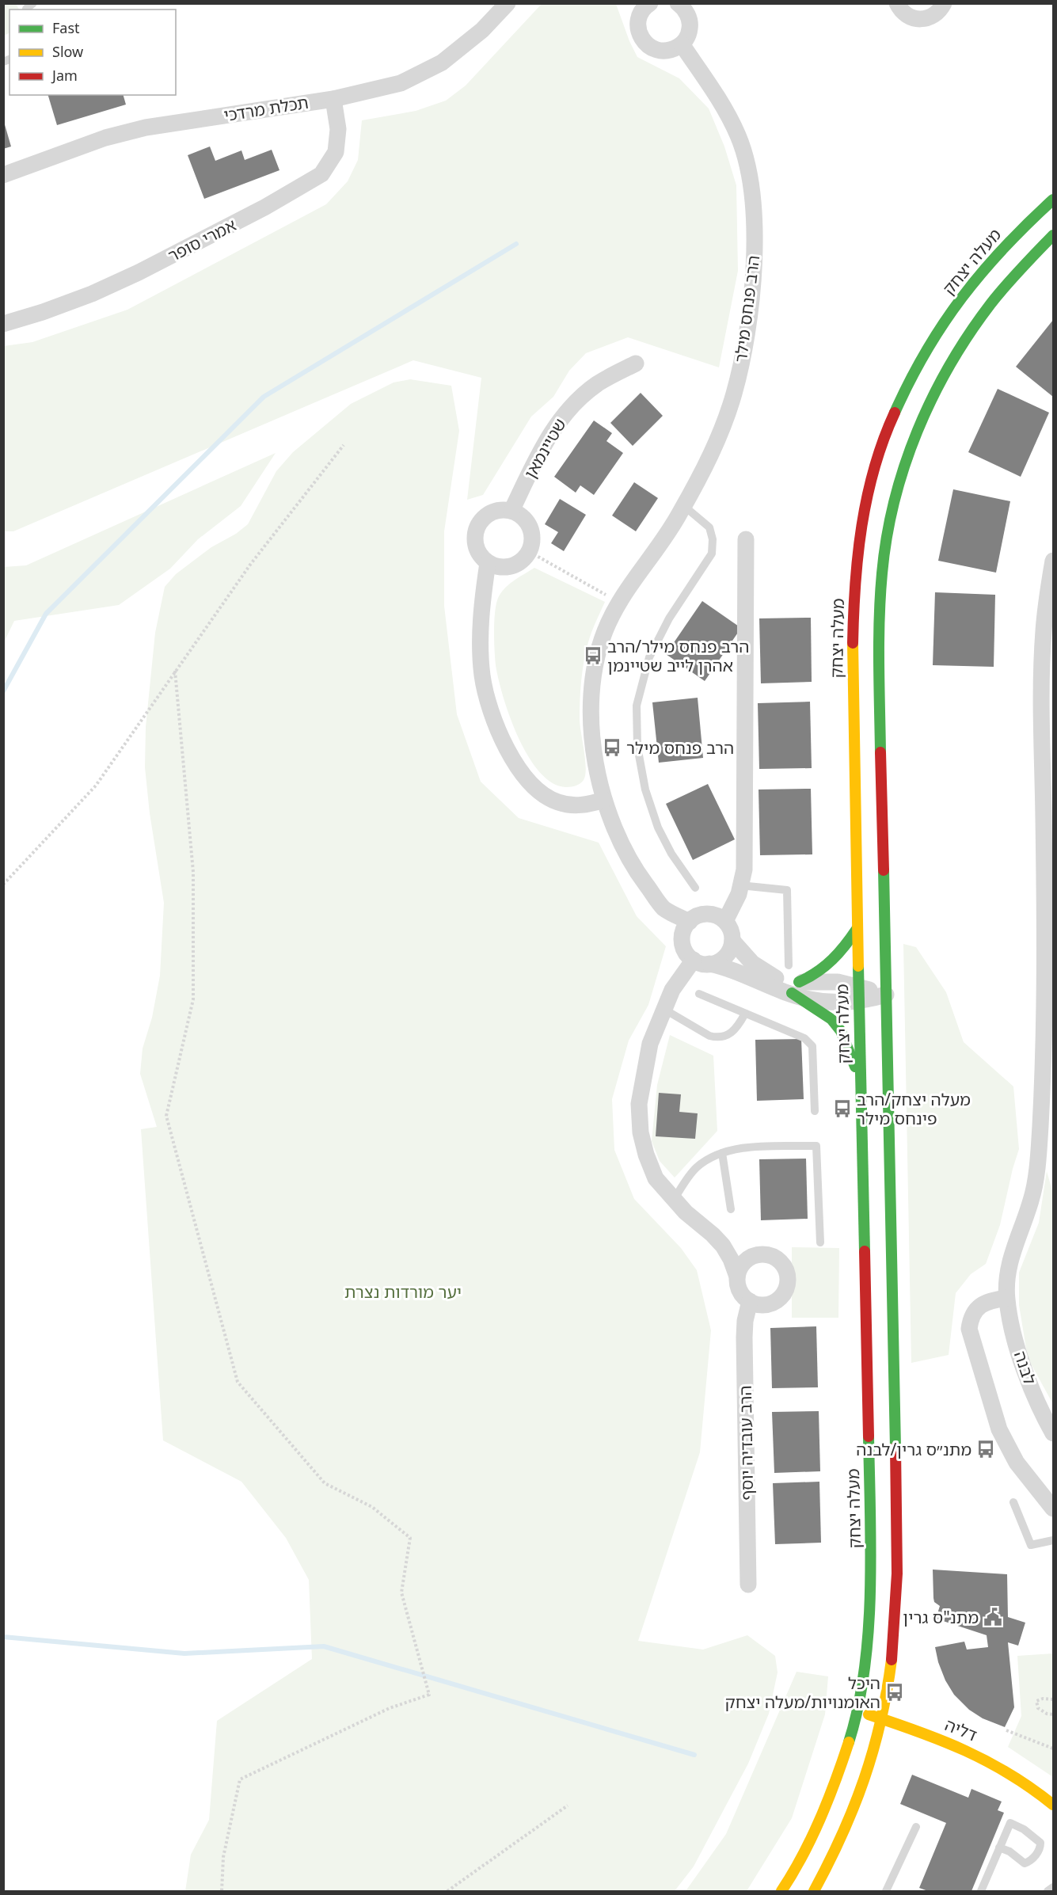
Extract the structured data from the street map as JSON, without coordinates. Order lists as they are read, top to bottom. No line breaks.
{"streets":{"street":["תכלת מרדכי","אמרי סופר","מעלה יצחק","הרב פנחס מילר","שטיינמאן","לבנה","הרב עובדיה יוסף","דליה"]},"crossings":[["תכלת מרדכי","אמרי סופר"],["מעלה יצחק","דליה"]],"parks":["יער מורדות נצרת"],"places":{"bus stop":["הרב פנחס מילר/הרב אהרן לייב שטיינמן","הרב פנחס מילר","מעלה יצחק/הרב פינחס מילר","מתנ״ס גרין/לבנה","היכל האומנויות/מעלה יצחק"],"public building":["מתנ\"ס גרין"]},"legend":["Fast","Slow","Jam"]}
